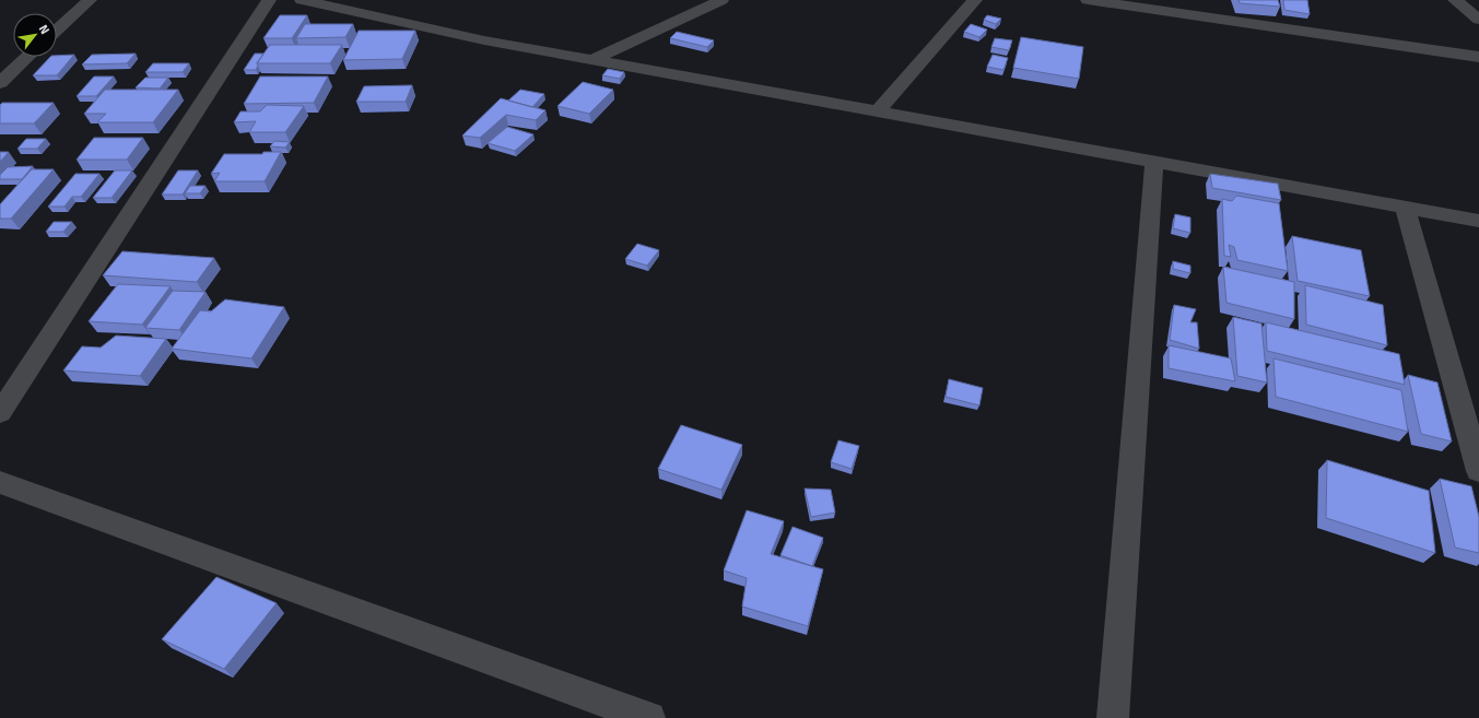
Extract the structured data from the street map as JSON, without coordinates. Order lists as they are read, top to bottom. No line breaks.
{"north":"top right"}
